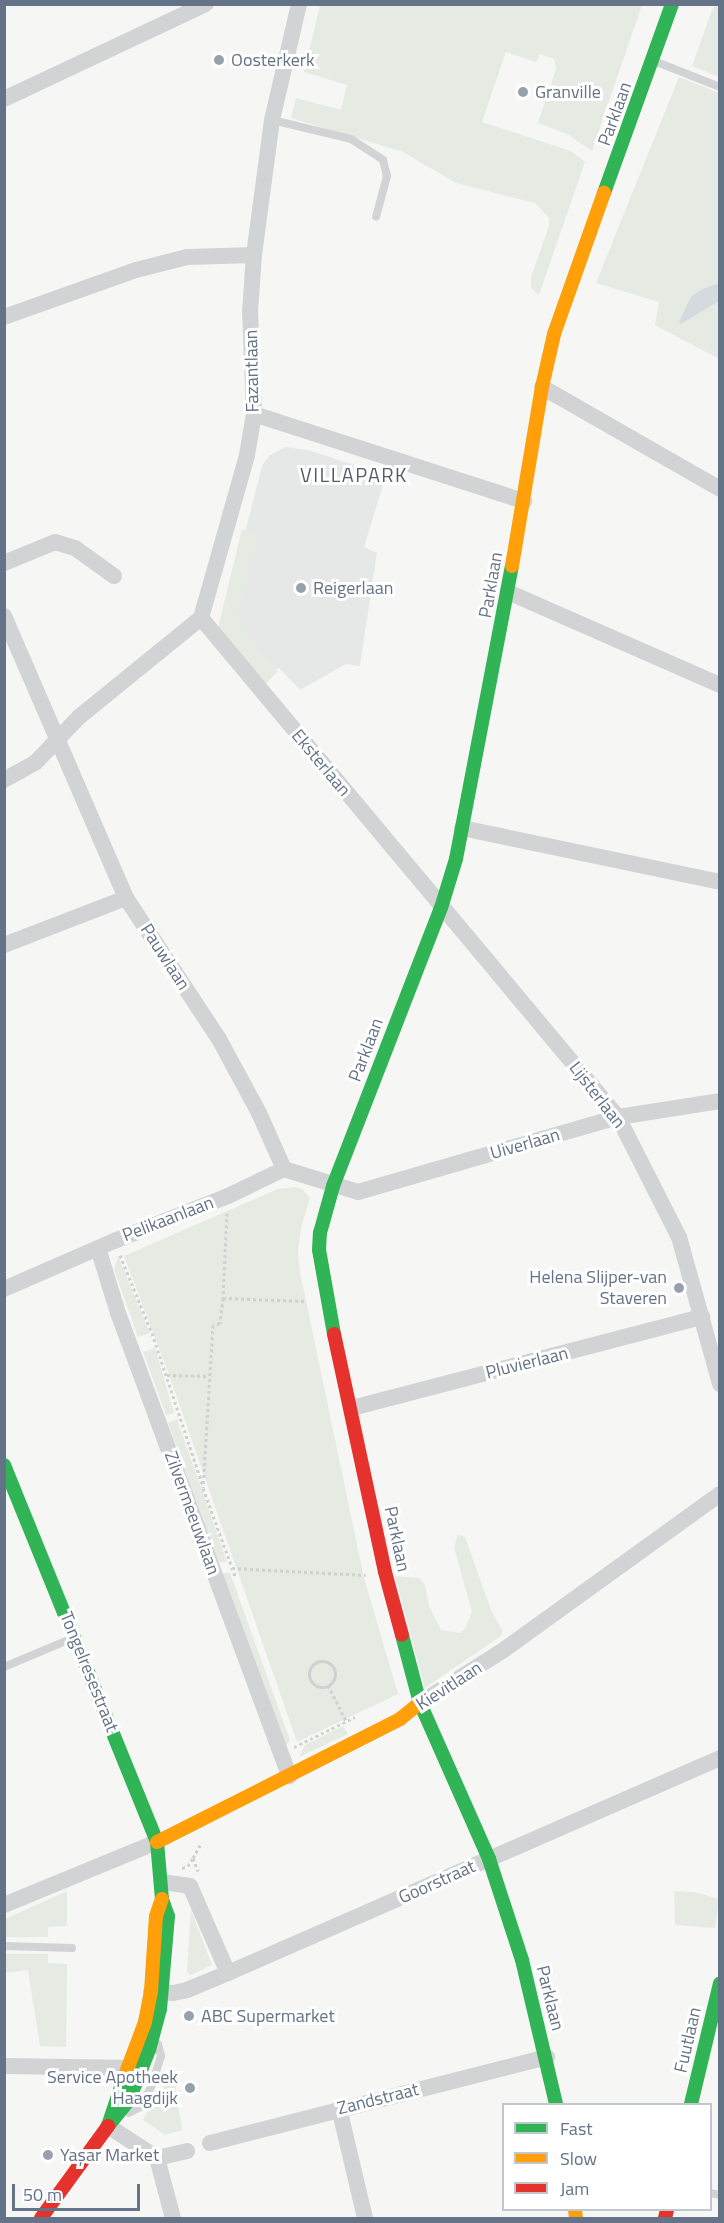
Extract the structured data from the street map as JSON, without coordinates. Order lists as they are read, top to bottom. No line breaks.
{"streets":{"street":["Parklaan","Fazantlaan","Eksterlaan","Pauwlaan","Lijsterlaan","Uiverlaan","Pelikaanlaan","Pluvierlaan","Zilvermeeuwlaan","Tongelresestraat","Kievitlaan","Goorstraat","Fuutlaan","Zandstraat"]},"crossings":[["Parklaan","Eksterlaan"],["Parklaan","Lijsterlaan"],["Parklaan","Uiverlaan"],["Parklaan","Pluvierlaan"],["Parklaan","Kievitlaan"],["Parklaan","Goorstraat"],["Parklaan","Zandstraat"],["Fazantlaan","Eksterlaan"],["Eksterlaan","Lijsterlaan"],["Pauwlaan","Pelikaanlaan"],["Lijsterlaan","Uiverlaan"],["Lijsterlaan","Pluvierlaan"],["Pelikaanlaan","Zilvermeeuwlaan"],["Zilvermeeuwlaan","Kievitlaan"],["Tongelresestraat","Kievitlaan"],["Tongelresestraat","Goorstraat"]],"districts":["VILLAPARK"],"places":["Oosterkerk","Granville","Reigerlaan","Helena Slijper-van Staveren","ABC Supermarket","Service Apotheek Haagdijk","Yaşar Market"],"legend":["Fast","Slow","Jam"],"scale_bar":"50 m"}
